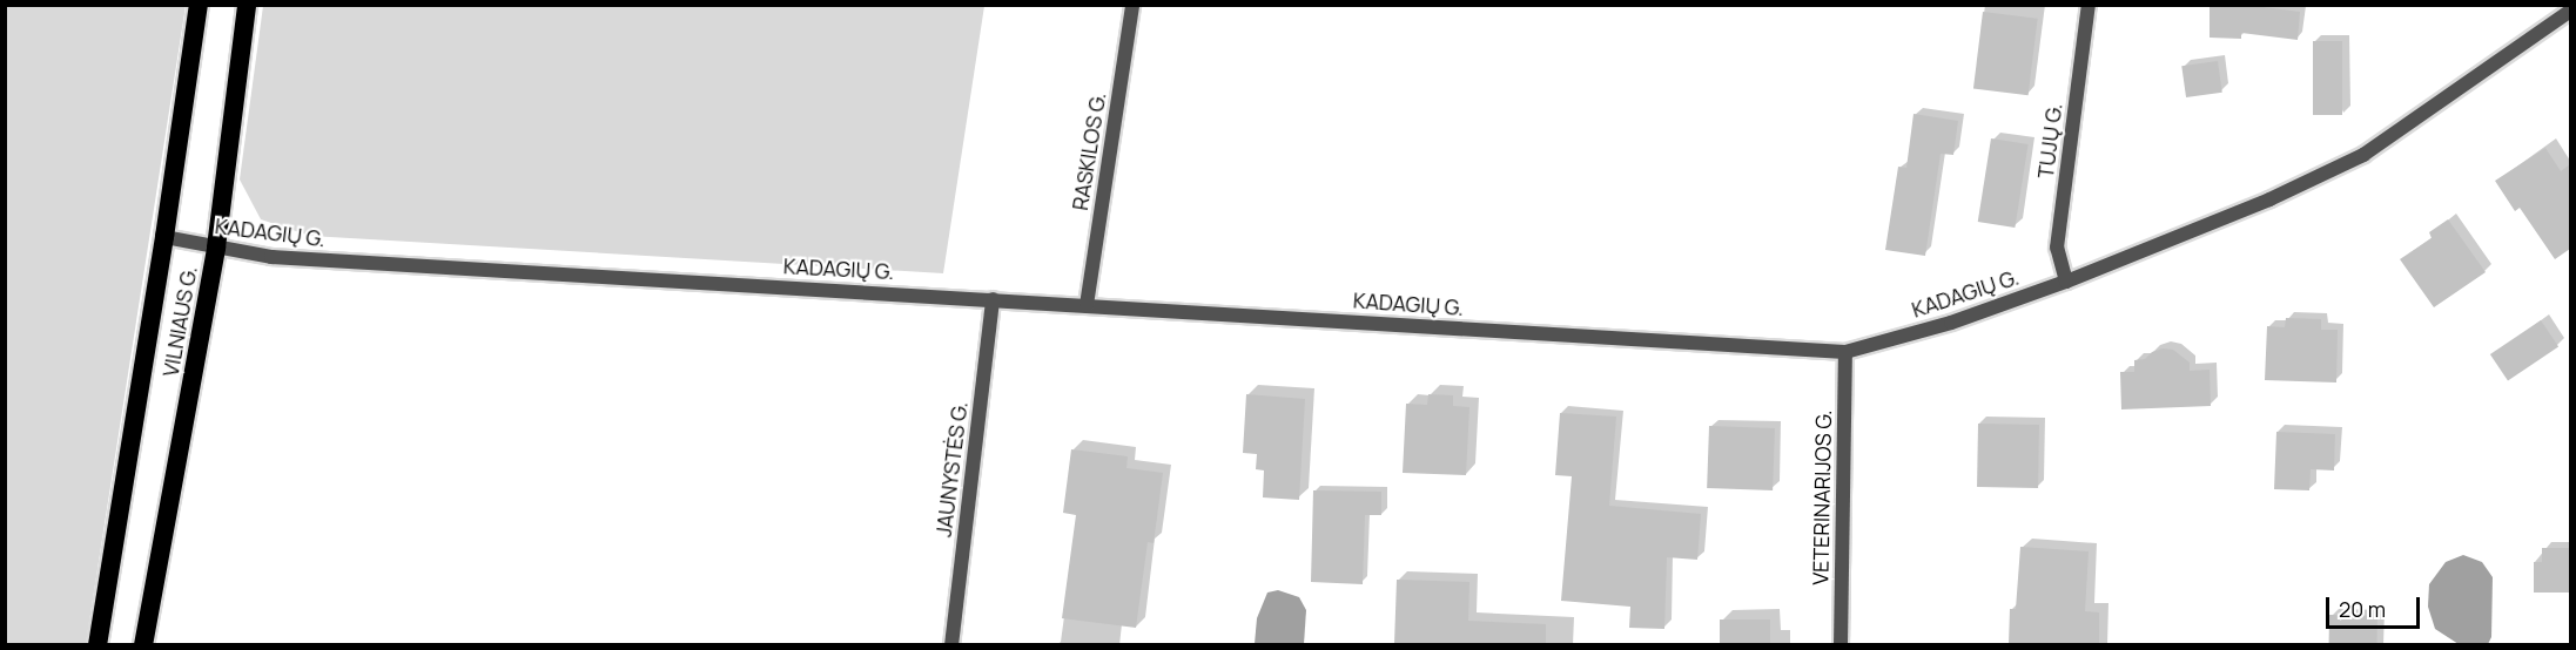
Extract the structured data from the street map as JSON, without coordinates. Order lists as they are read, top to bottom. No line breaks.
{"streets":{"highway":["VILNIAUS G."],"street":["TUJŲ G.","RASKILOS G.","KADAGIŲ G.","JAUNYSTĖS G.","VETERINARIJOS G."]},"crossings":[["TUJŲ G.","KADAGIŲ G."],["RASKILOS G.","KADAGIŲ G."],["KADAGIŲ G.","VILNIAUS G."],["KADAGIŲ G.","JAUNYSTĖS G."],["KADAGIŲ G.","VETERINARIJOS G."]],"scale_bar":"20 m"}
